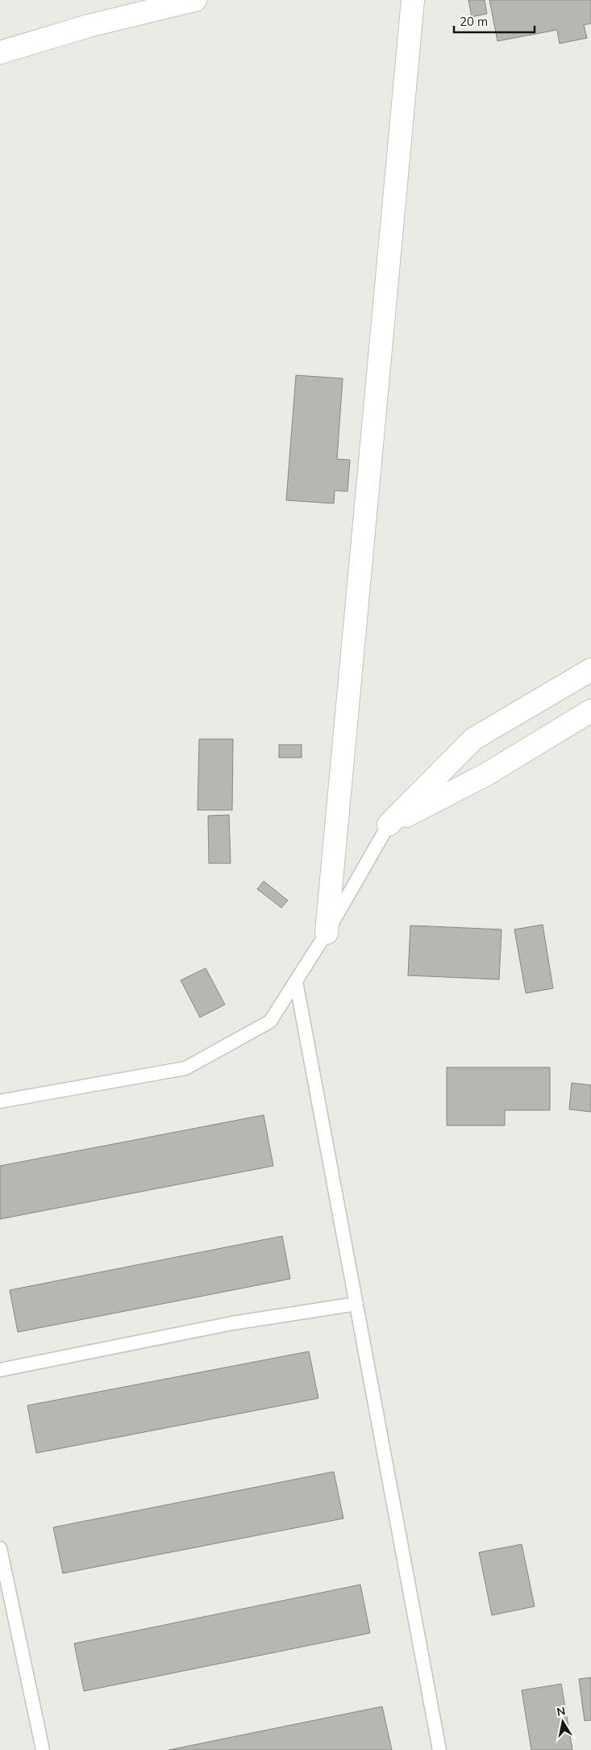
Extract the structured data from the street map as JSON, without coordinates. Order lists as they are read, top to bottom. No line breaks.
{"scale_bar":"20 m","north":"top"}
